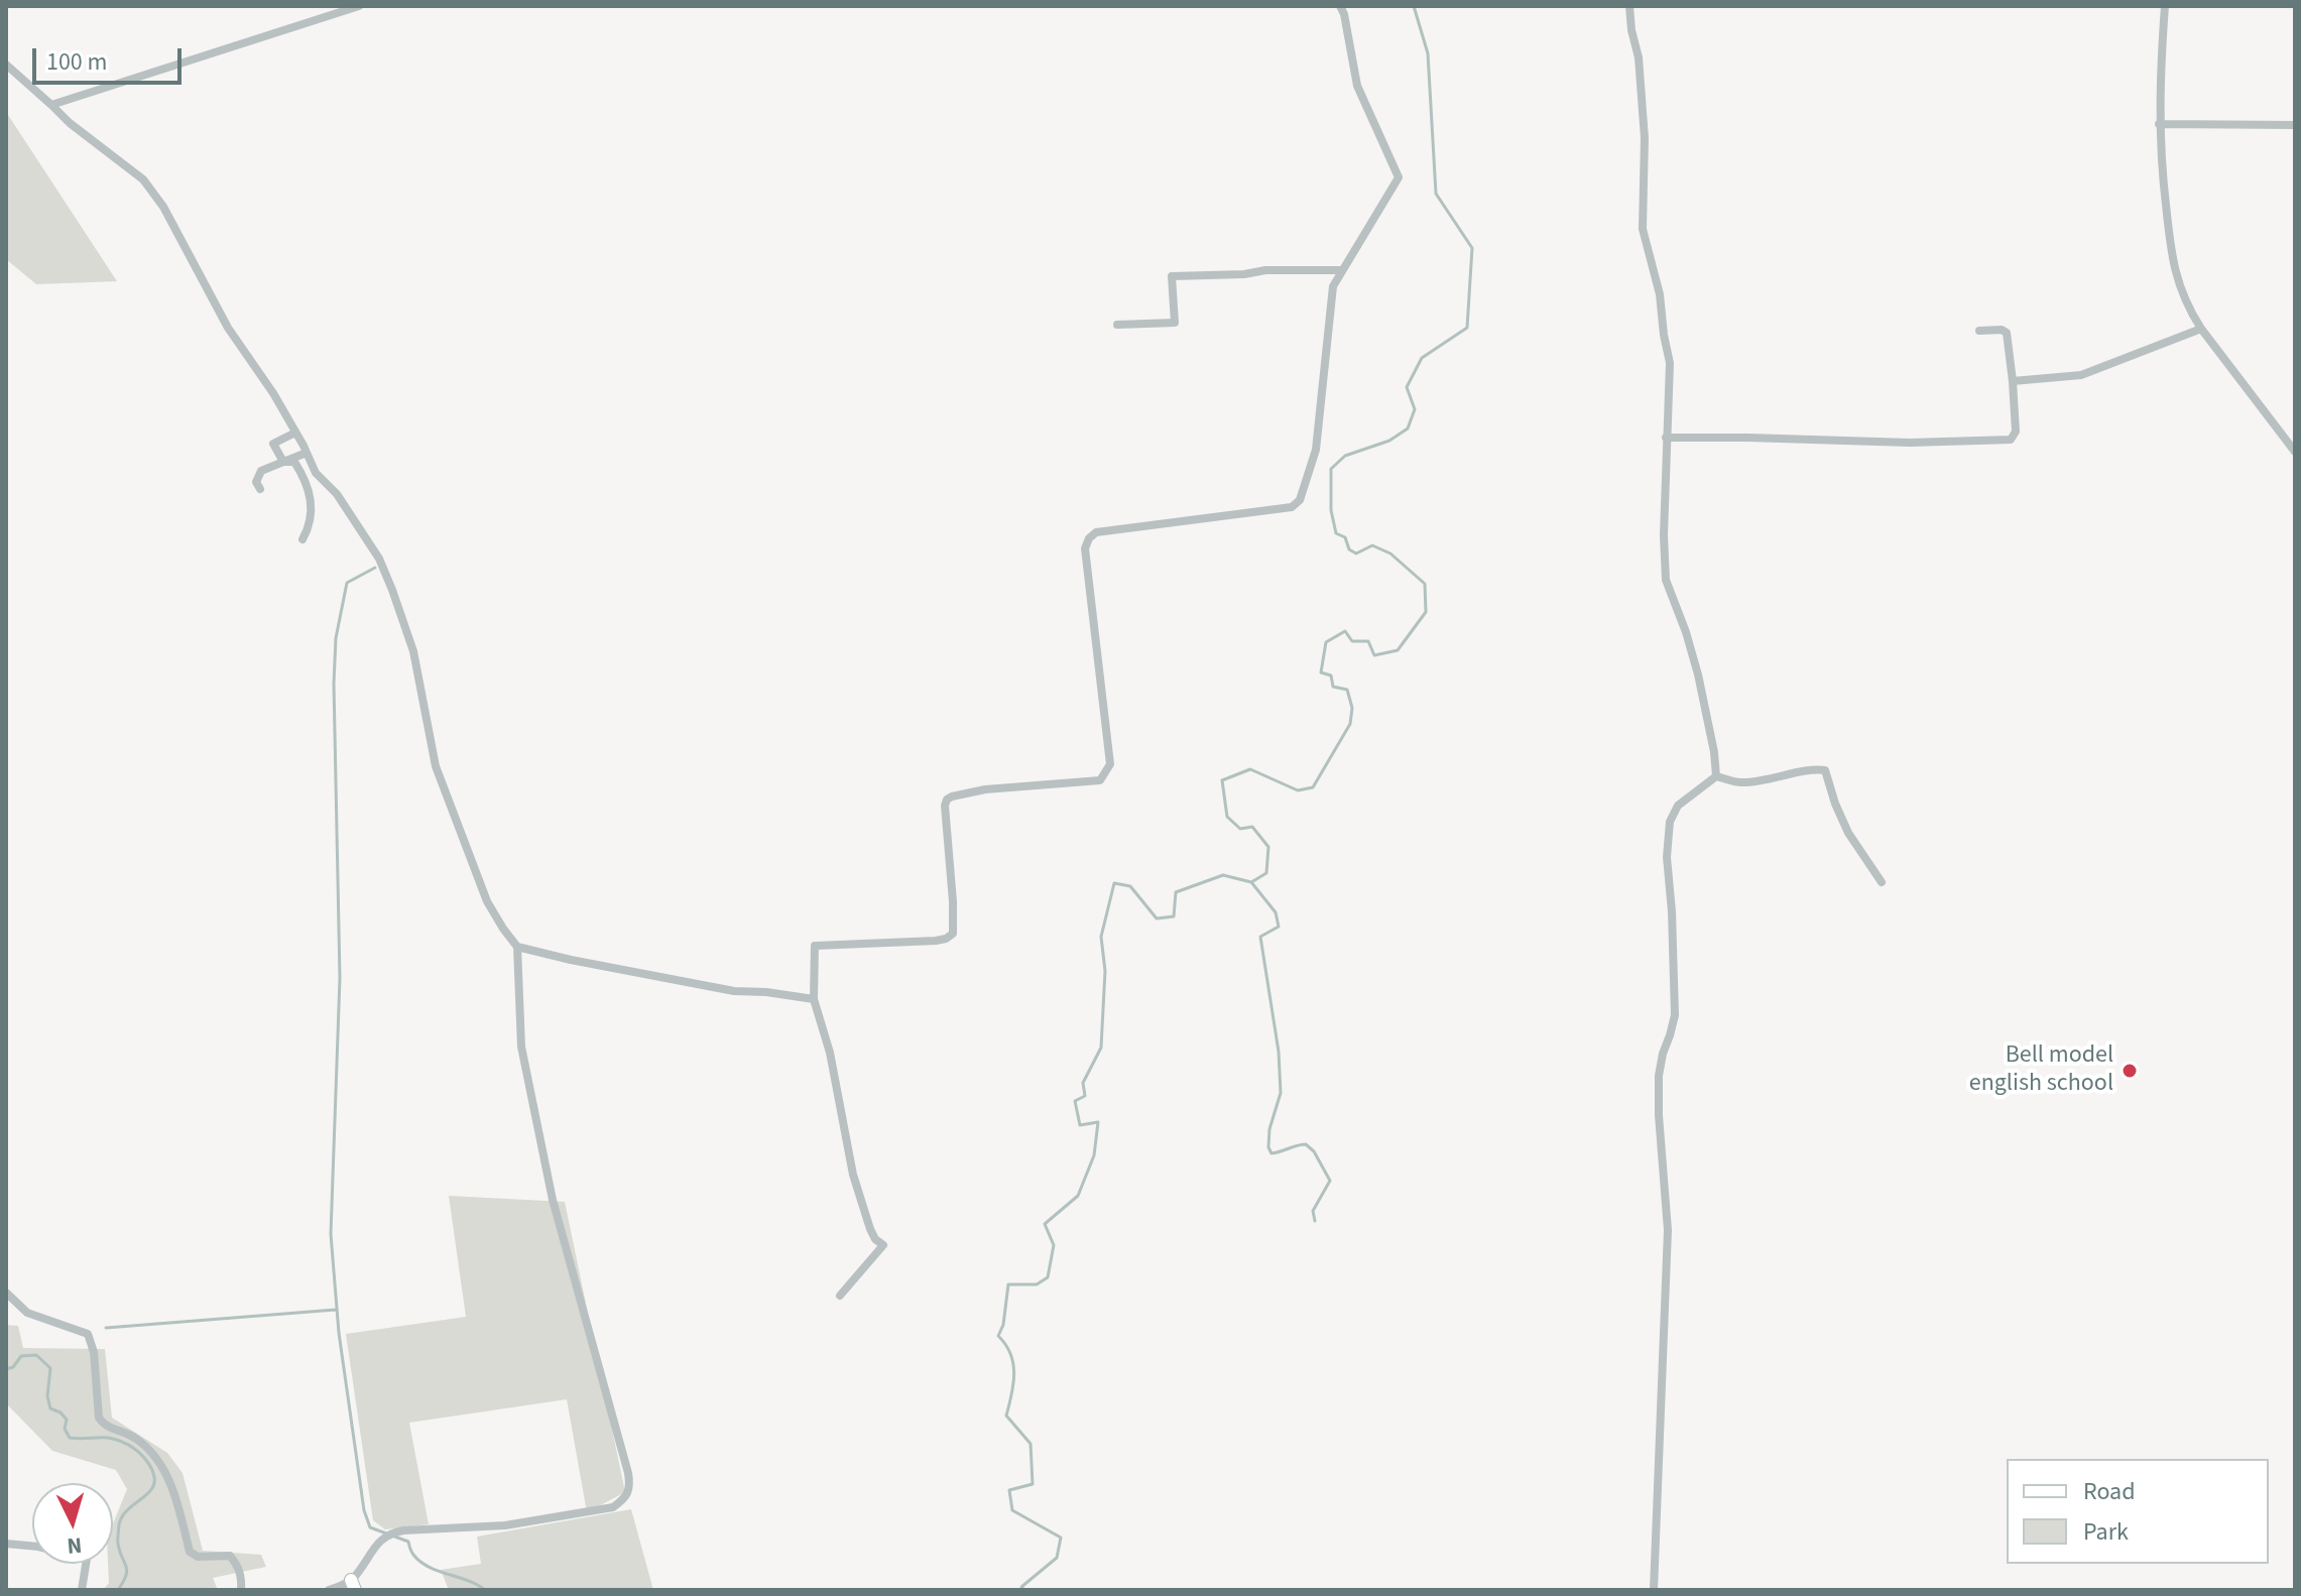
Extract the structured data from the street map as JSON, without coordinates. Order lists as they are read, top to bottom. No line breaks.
{"places":["Bell model english school"],"legend":["Road","Park"],"scale_bar":"100 m","north":"bottom"}
